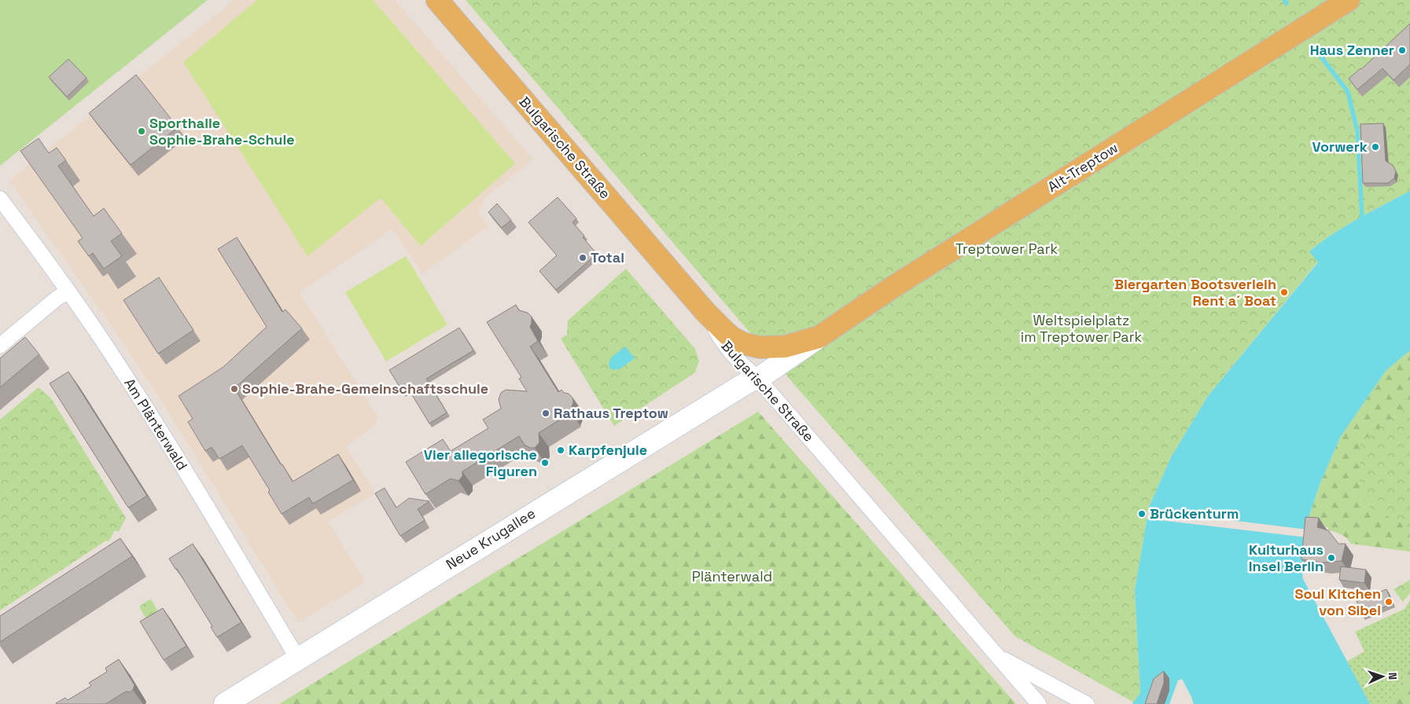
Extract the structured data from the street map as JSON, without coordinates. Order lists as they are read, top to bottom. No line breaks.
{"streets":{"main road":["Bulgarische Straße","Alt-Treptow"],"street":["Am Plänterwald","Neue Krugallee"]},"crossings":[["Bulgarische Straße","Alt-Treptow"],["Bulgarische Straße","Neue Krugallee"],["Alt-Treptow","Neue Krugallee"],["Am Plänterwald","Neue Krugallee"]],"parks":["Treptower Park","Weltspielplatz im Treptower Park","Plänterwald"],"places":["Haus Zenner","Sporthalle Sophie-Brahe-Schule","Vorwerk","Total","Biergarten Bootsverleih Rent a´ Boat","Sophie-Brahe-Gemeinschaftsschule","Rathaus Treptow","Karpfenjule","Vier allegorische Figuren","Brückenturm","Kulturhaus Insel Berlin","Soul Kitchen von Sibel"],"north":"right"}
